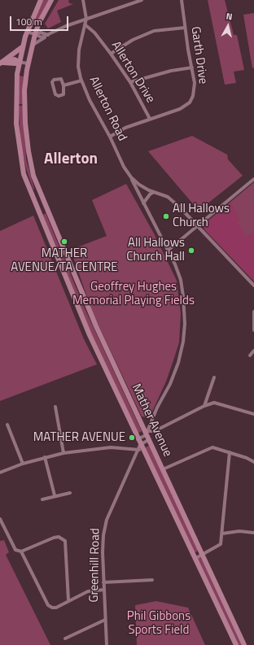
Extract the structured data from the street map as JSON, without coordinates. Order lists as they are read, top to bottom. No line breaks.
{"streets":{"main road":["Mather Avenue"],"street":["Garth Drive","Allerton Drive","Allerton Road","Greenhill Road"]},"crossings":[["Garth Drive","Allerton Drive"],["Garth Drive","Allerton Road"],["Allerton Drive","Allerton Road"],["Mather Avenue","Greenhill Road"]],"districts":["Allerton"],"parks":["Geoffrey Hughes Memorial Playing Fields","Phil Gibbons Sports Field"],"places":["All Hallows Church","MATHER AVENUE/TA CENTRE","All Hallows Church Hall","MATHER AVENUE"],"scale_bar":"100 m","north":"top"}
